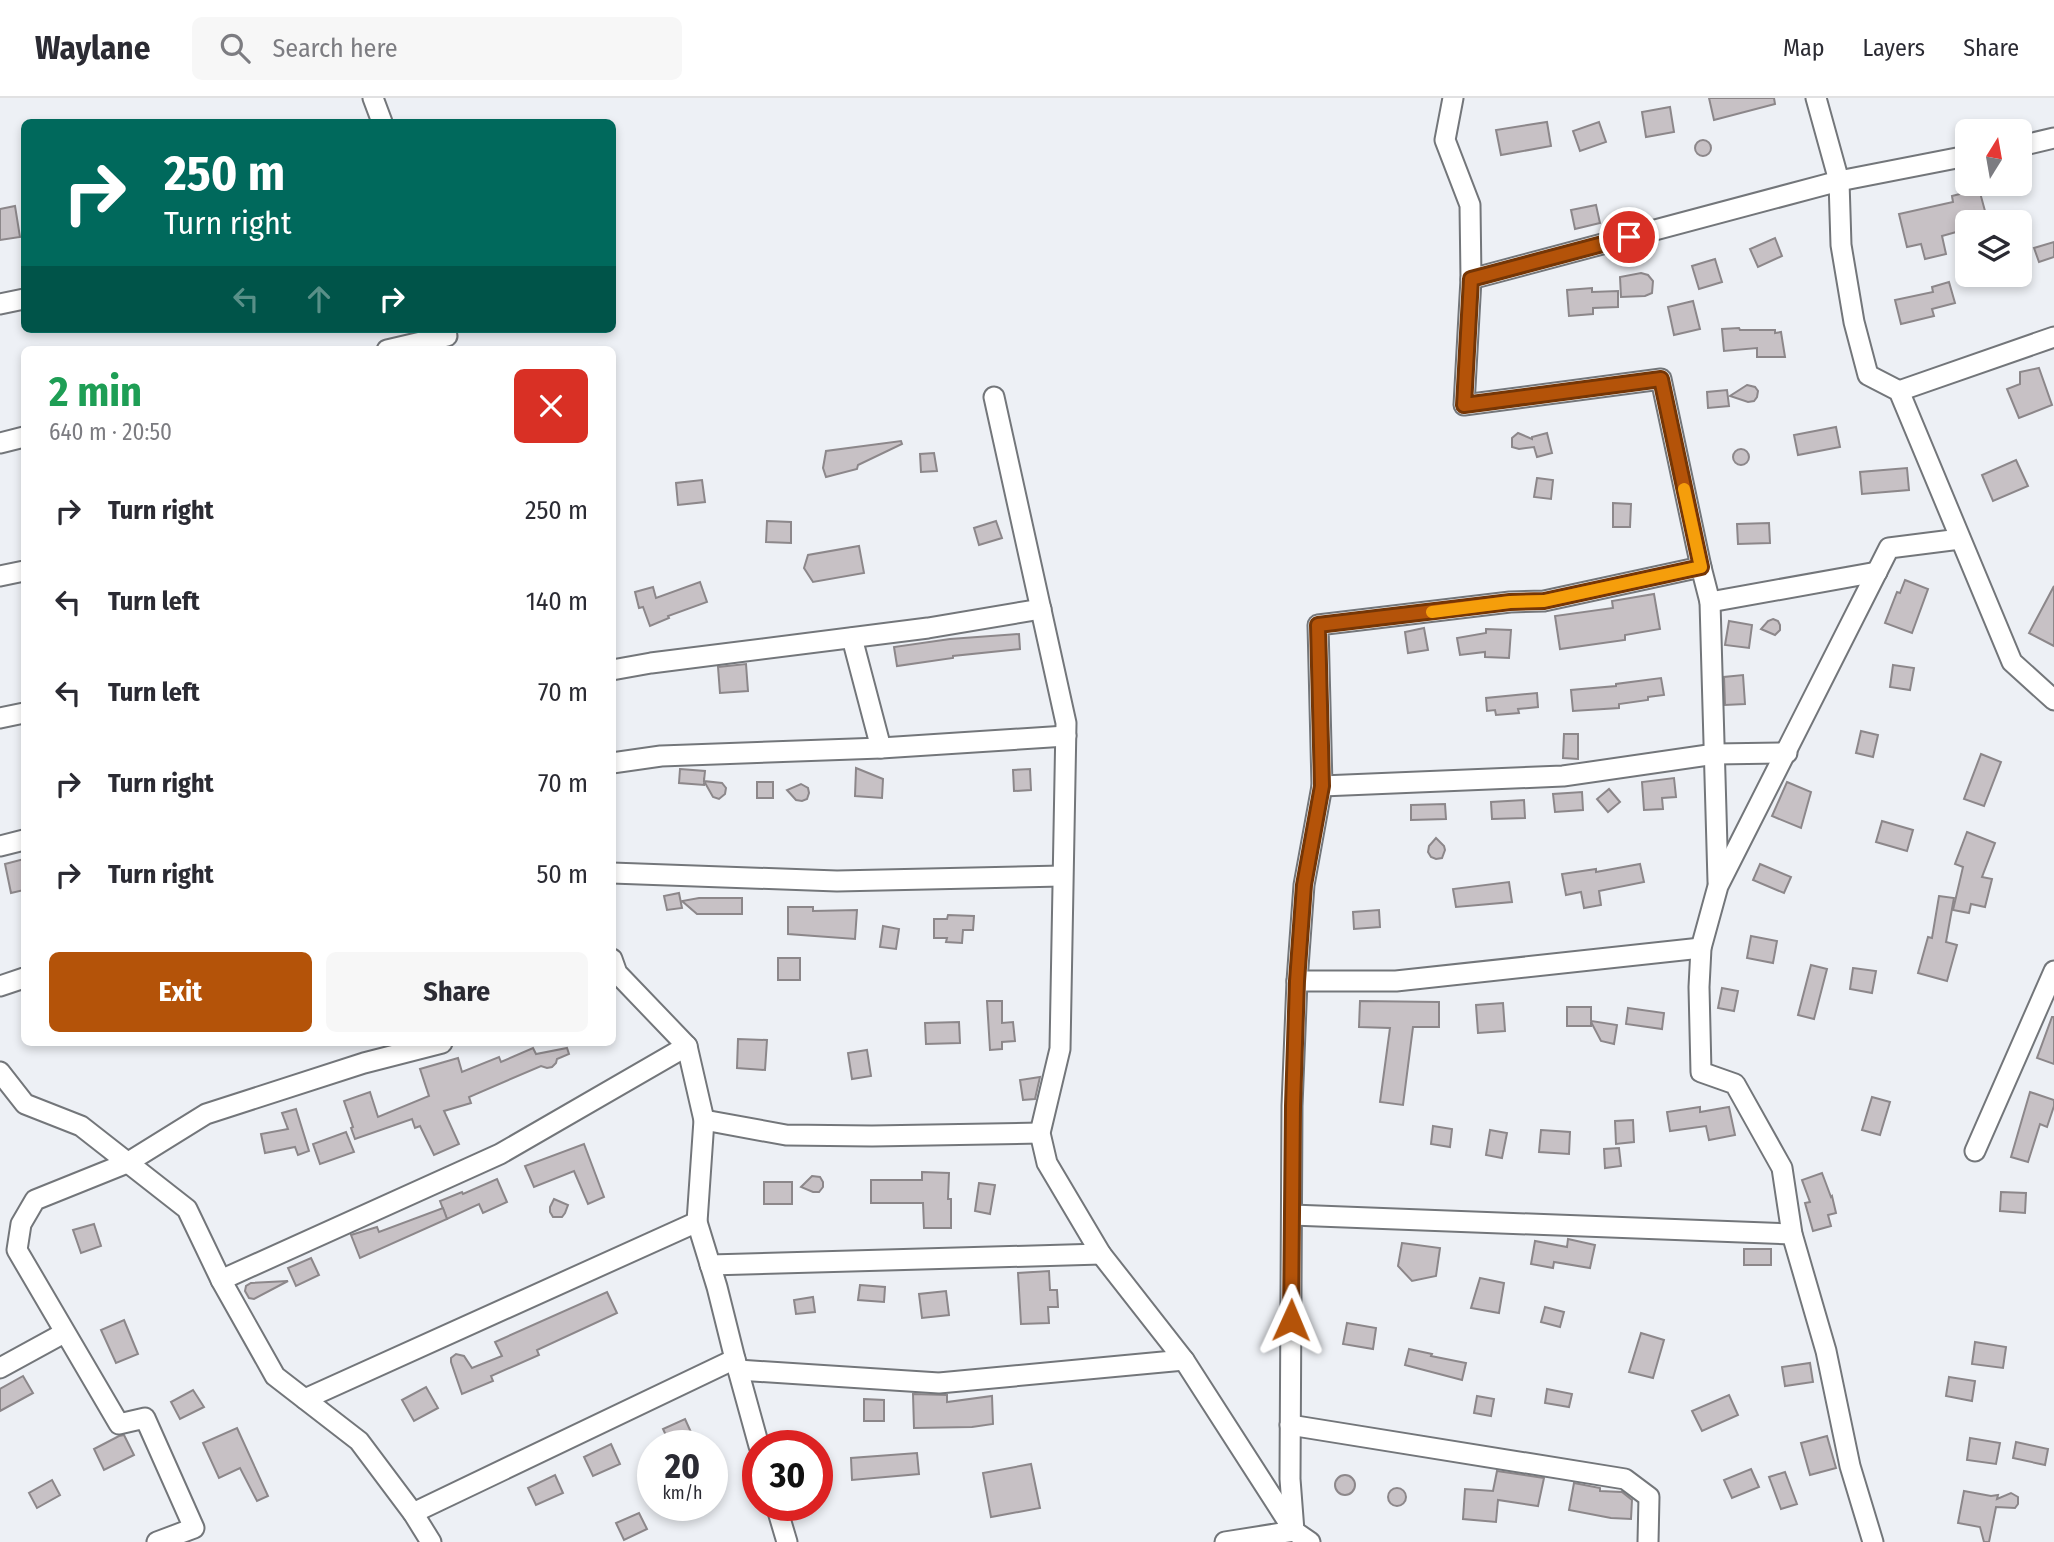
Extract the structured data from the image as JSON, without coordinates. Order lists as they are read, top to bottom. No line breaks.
{"north":"top","page":{"header":"Waylane","search":"Search here","nav":["Map","Layers","Share"],"turn":["250 m","Turn right"],"heading":["2 min","640 m · 20:50"],"list":[{"name":"Turn right","value":"250 m"},{"name":"Turn left","value":"140 m"},{"name":"Turn left","value":"70 m"},{"name":"Turn right","value":"70 m"},{"name":"Turn right","value":"50 m"}],"buttons":["Exit","Share"],"speed":"20 km/h","limit":"30"}}
